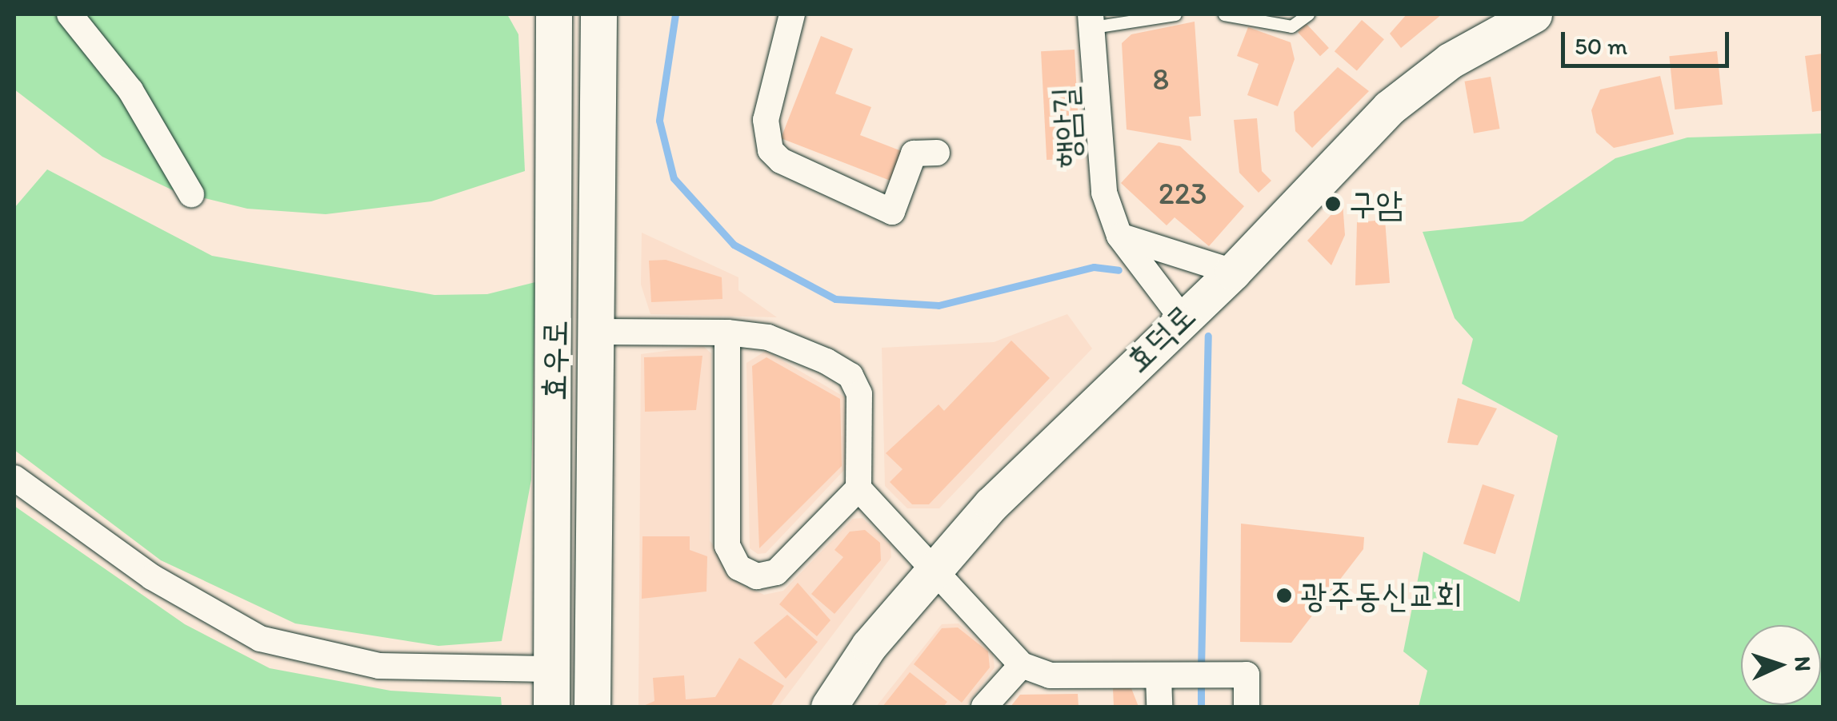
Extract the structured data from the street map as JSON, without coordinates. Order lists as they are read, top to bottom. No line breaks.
{"streets":{"main road":["효덕로","효우로"],"street":["행암길"]},"crossings":[["행암길","효덕로"]],"places":["구암","광주동신교회"],"house_numbers":["8","223"],"scale_bar":"50 m","north":"right"}
